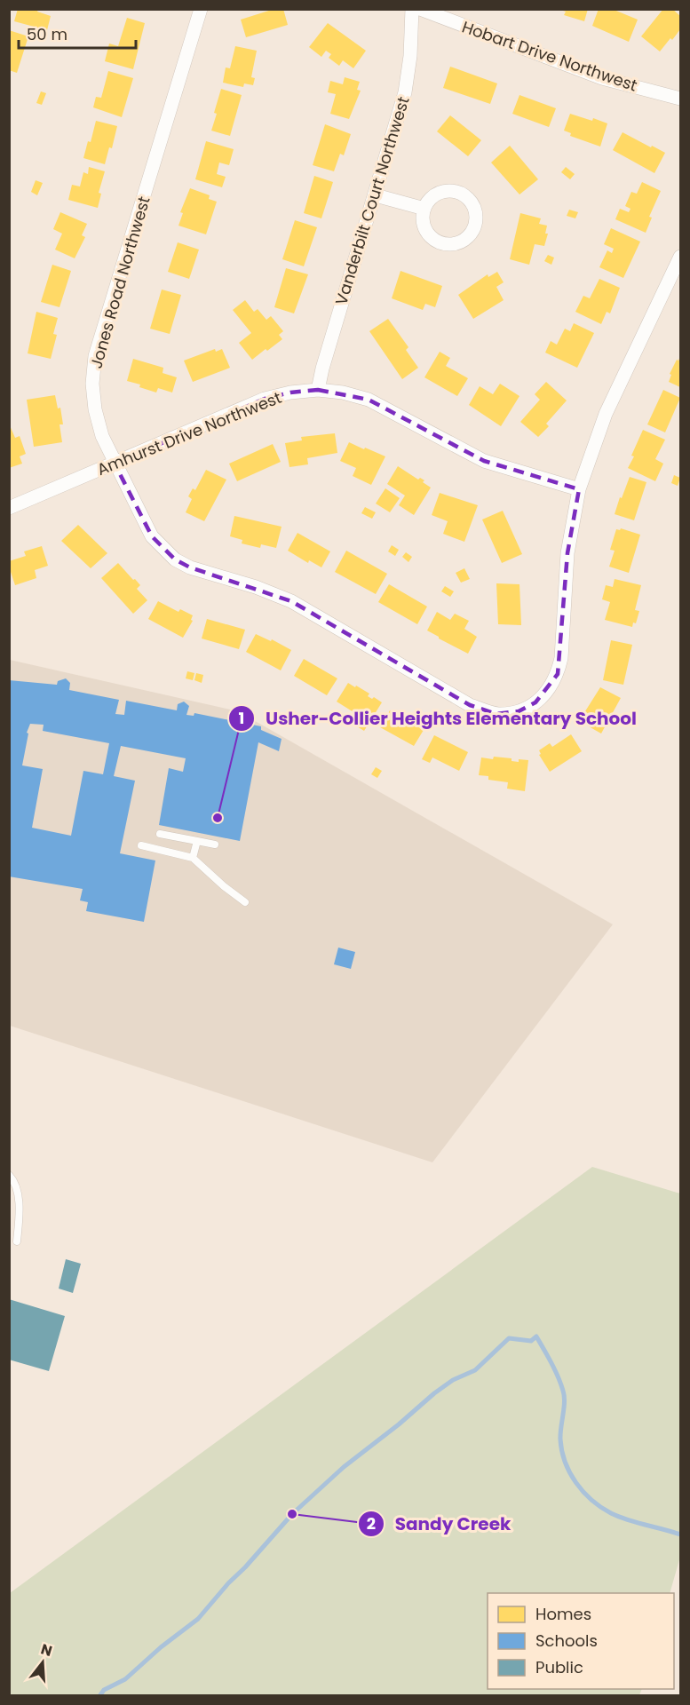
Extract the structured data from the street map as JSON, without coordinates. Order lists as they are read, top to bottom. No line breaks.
{"streets":{"street":["Hobart Drive Northwest","Vanderbilt Court Northwest","Jones Road Northwest","Amhurst Drive Northwest"]},"crossings":[["Vanderbilt Court Northwest","Amhurst Drive Northwest"],["Jones Road Northwest","Amhurst Drive Northwest"]],"places":["Usher-Collier Heights Elementary School","Sandy Creek"],"legend":["Homes","Schools","Public"],"scale_bar":"50 m","north":"top"}
